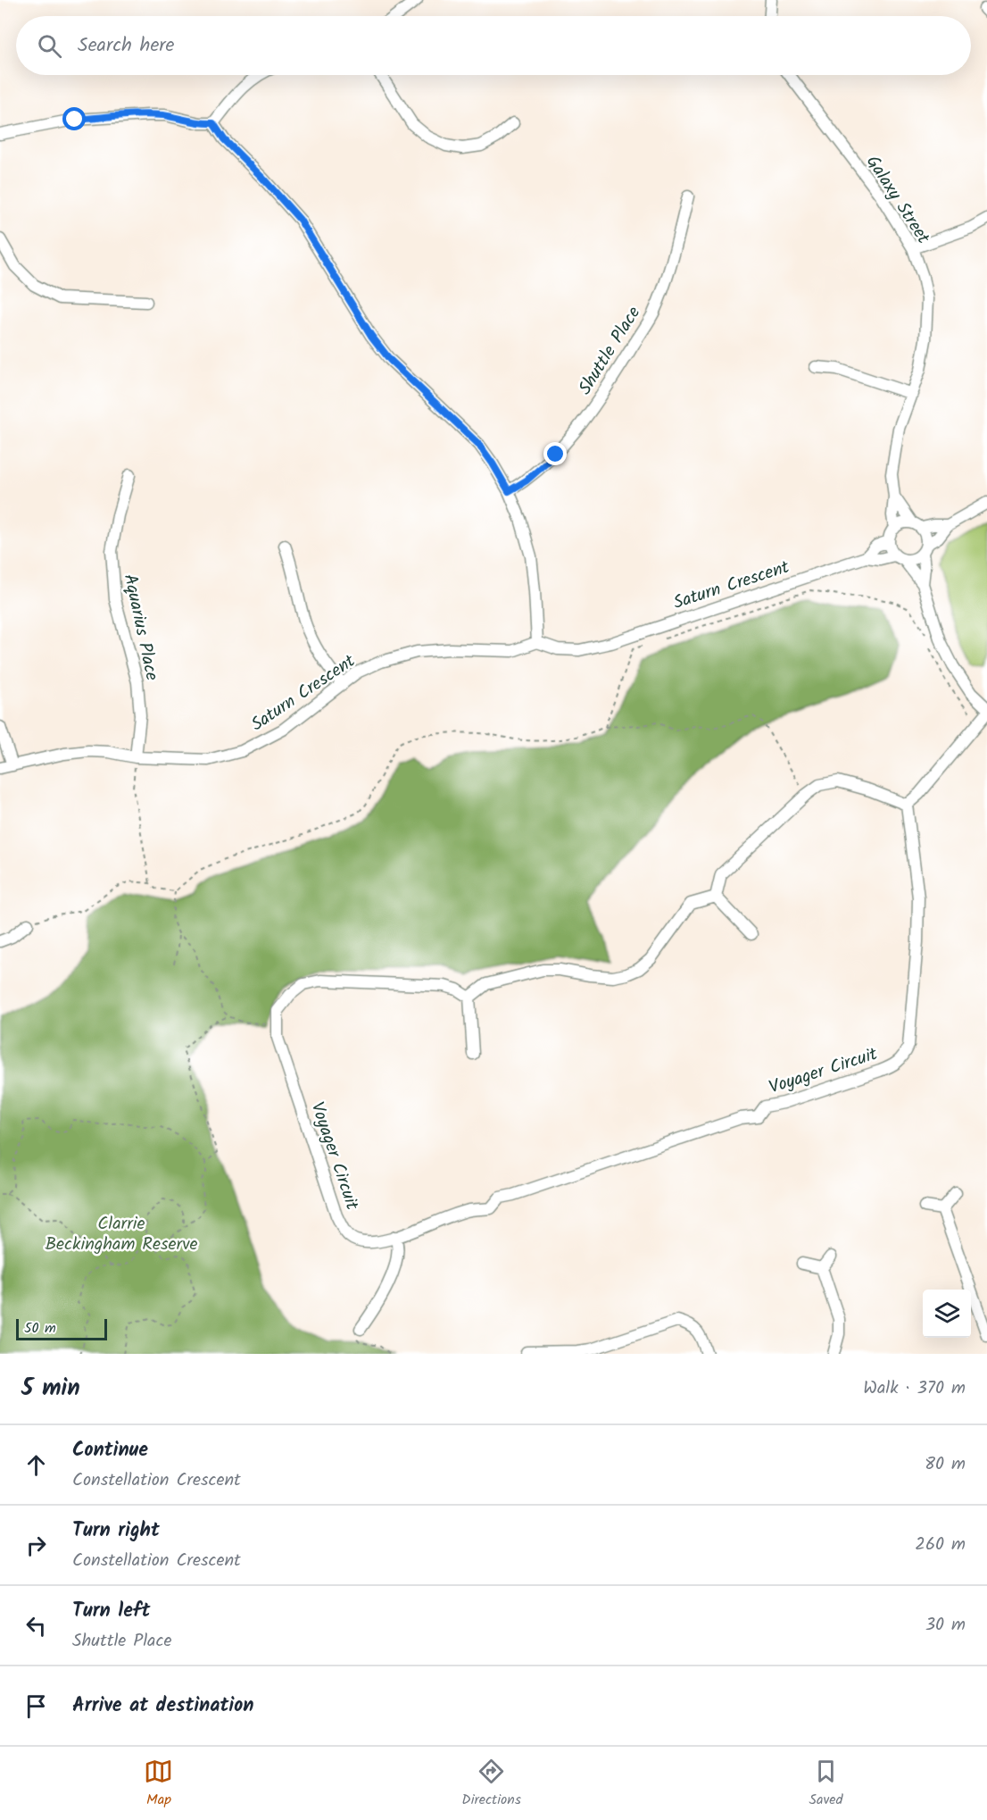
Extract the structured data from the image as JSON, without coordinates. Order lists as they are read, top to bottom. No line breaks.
{"streets":{"street":["Galaxy Street","Shuttle Place","Saturn Crescent","Aquarius Place","Voyager Circuit"]},"crossings":[["Galaxy Street","Saturn Crescent"],["Saturn Crescent","Aquarius Place"]],"parks":["Clarrie Beckingham Reserve"],"scale_bar":"50 m","page":{"search":"Search here","scale":"50 m","heading":["5 min","Walk · 370 m"],"list":[["Continue","Constellation Crescent","80 m"],["Turn right","Constellation Crescent","260 m"],["Turn left","Shuttle Place","30 m"],"Arrive at destination"],"nav":["Map","Directions","Saved"]}}
